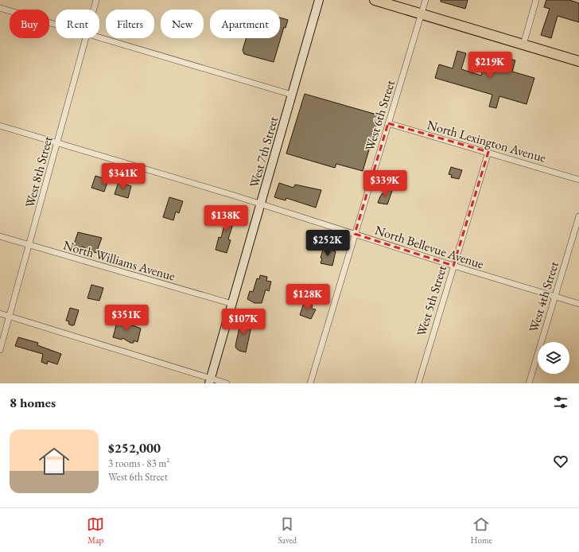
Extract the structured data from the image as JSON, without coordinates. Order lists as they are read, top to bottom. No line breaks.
{"streets":{"main road":["West 7th Street"],"street":["West 6th Street","North Lexington Avenue","West 8th Street","North Bellevue Avenue","North Williams Avenue","West 4th Street","West 5th Street"]},"crossings":[["West 6th Street","North Lexington Avenue"],["West 6th Street","North Bellevue Avenue"],["North Lexington Avenue","West 5th Street"],["West 7th Street","North Bellevue Avenue"],["West 7th Street","North Williams Avenue"],["West 8th Street","North Bellevue Avenue"],["West 8th Street","North Williams Avenue"],["North Bellevue Avenue","West 4th Street"],["North Bellevue Avenue","West 5th Street"]],"page":{"chip":["Buy","Rent","Filters","New","Apartment"],"price":["$219K","$341K","$339K","$138K","$252K","$128K","$351K","$107K"],"heading":"8 homes","list":[{"name":"$252,000","note":"3 rooms · 83 m² · West 6th Street"}],"tabs":["Map","Saved","Home"]}}
